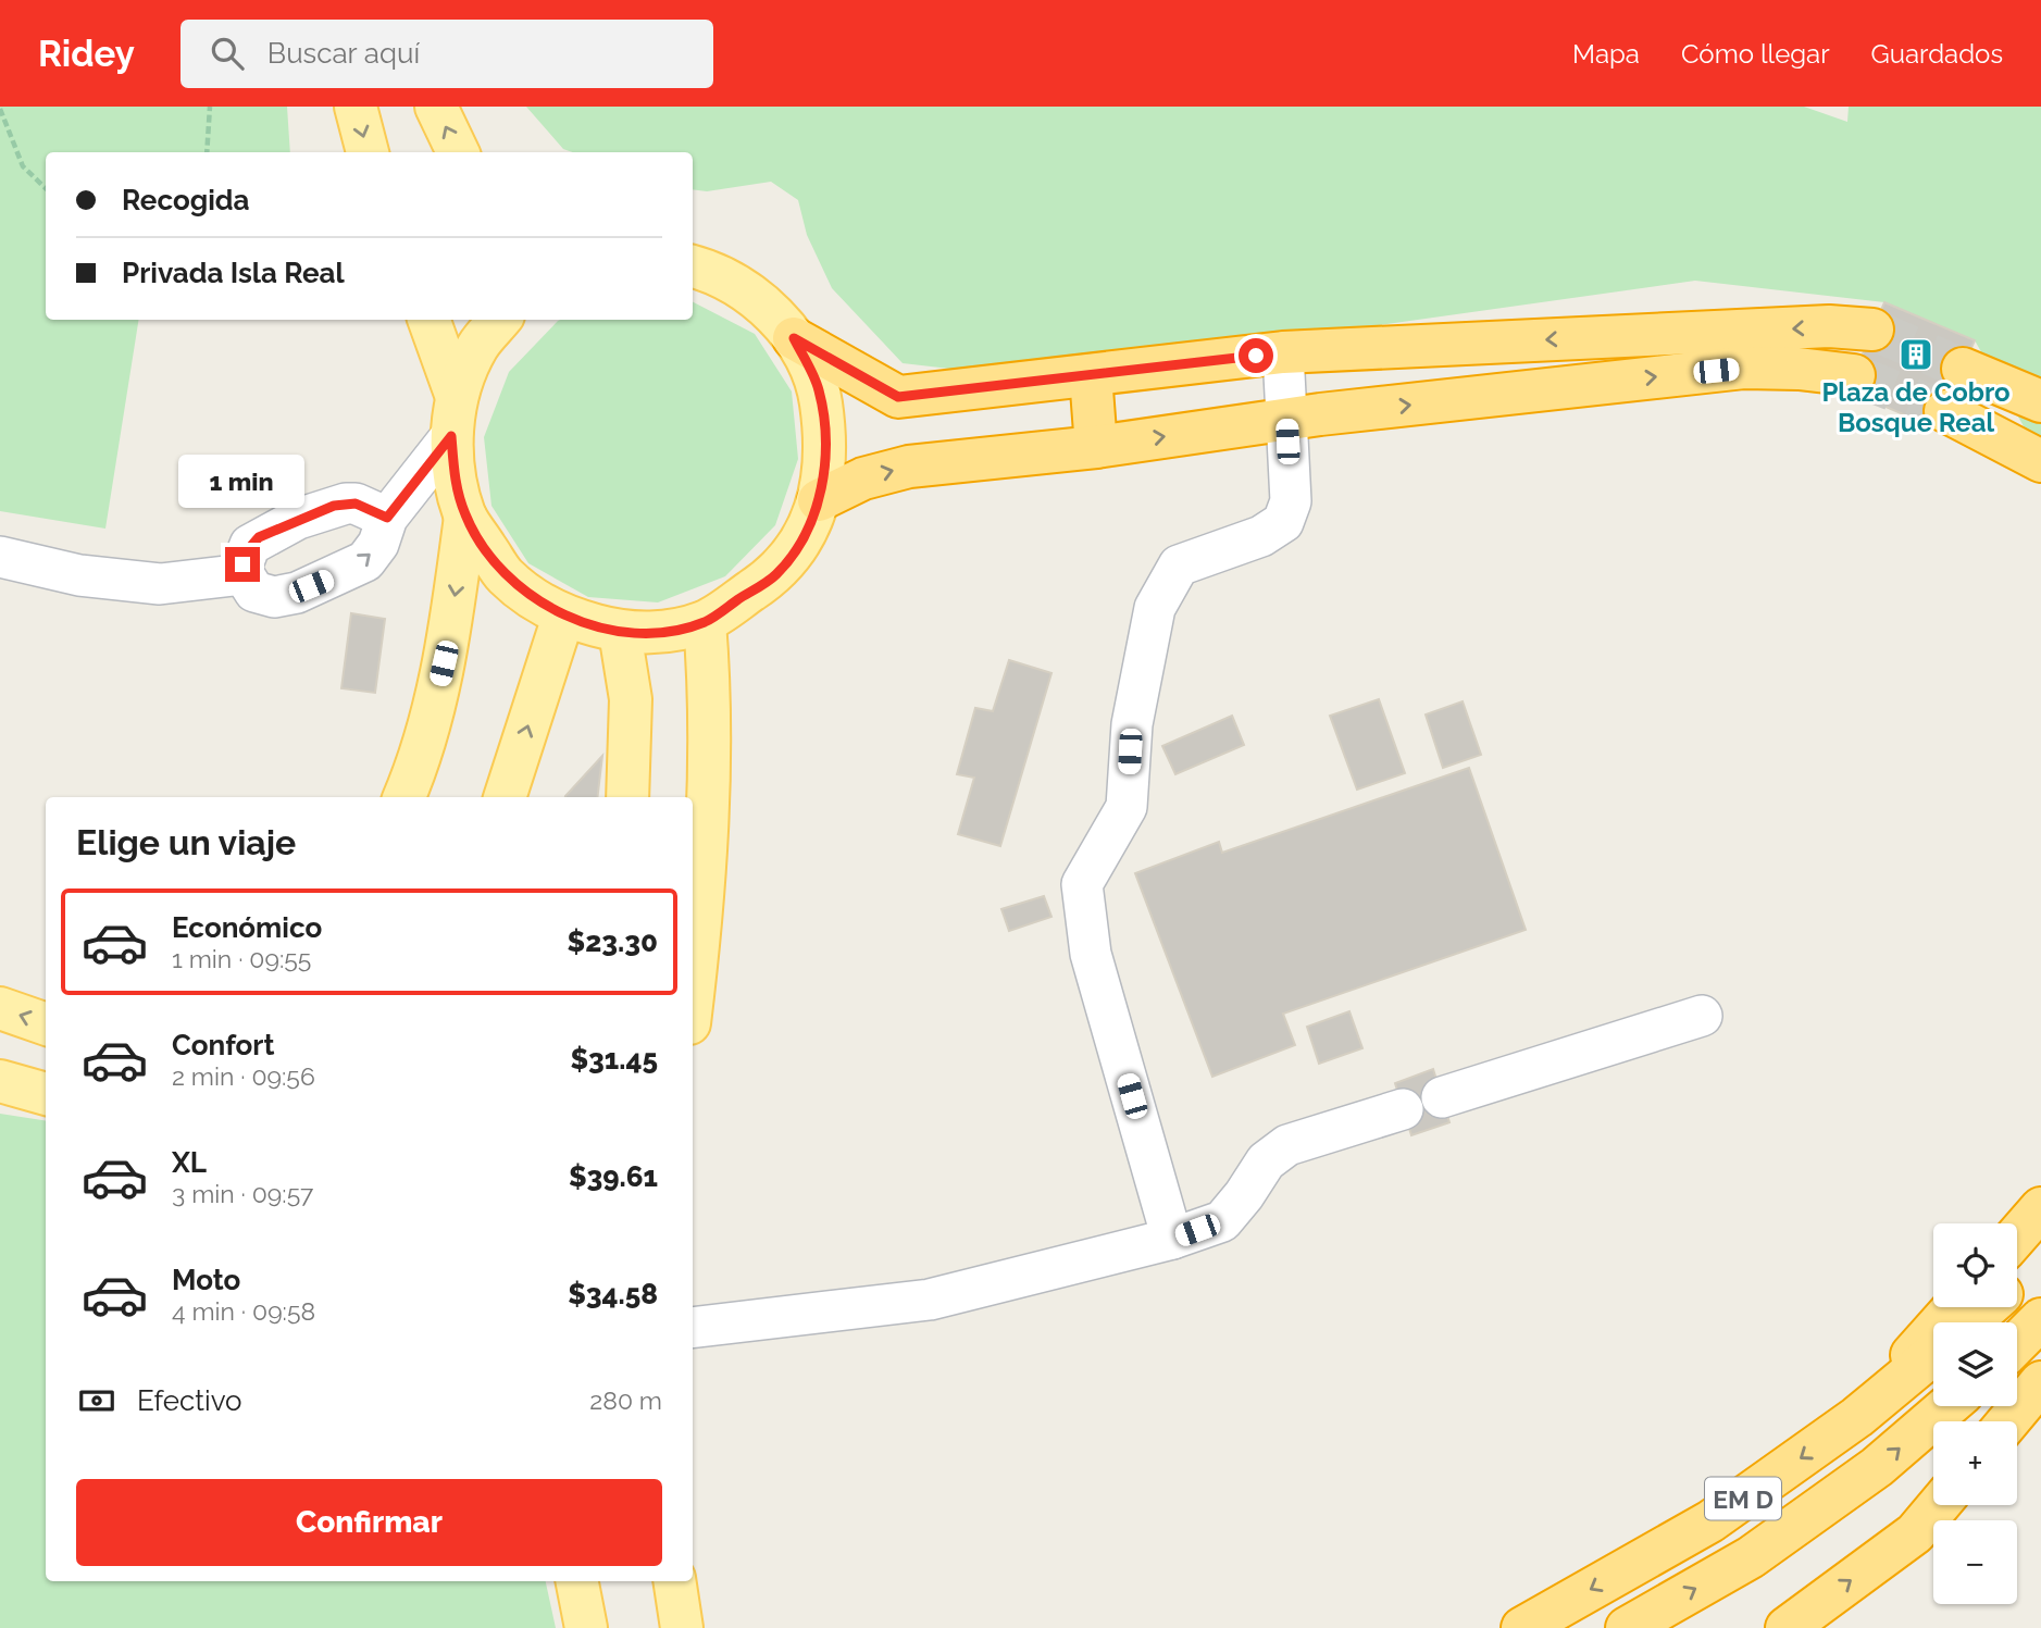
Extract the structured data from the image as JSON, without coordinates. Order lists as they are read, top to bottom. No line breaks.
{"streets":{"highway":["EM D"]},"places":{"building":["Plaza de Cobro Bosque Real"]},"page":{"header":"Ridey","search":"Buscar aquí","nav":["Mapa","Cómo llegar","Guardados"],"banner":["Recogida","Privada Isla Real"],"bubble":"1 min","heading":"Elige un viaje","list":[{"name":"Económico","note":"1 min · 09:55","value":"$23.30"},{"name":"Confort","note":"2 min · 09:56","value":"$31.45"},{"name":"XL","note":"3 min · 09:57","value":"$39.61"},{"name":"Moto","note":"4 min · 09:58","value":"$34.58"}],"map_buttons":["+","−"],"pay":["Efectivo","280 m"],"buttons":"Confirmar"}}
